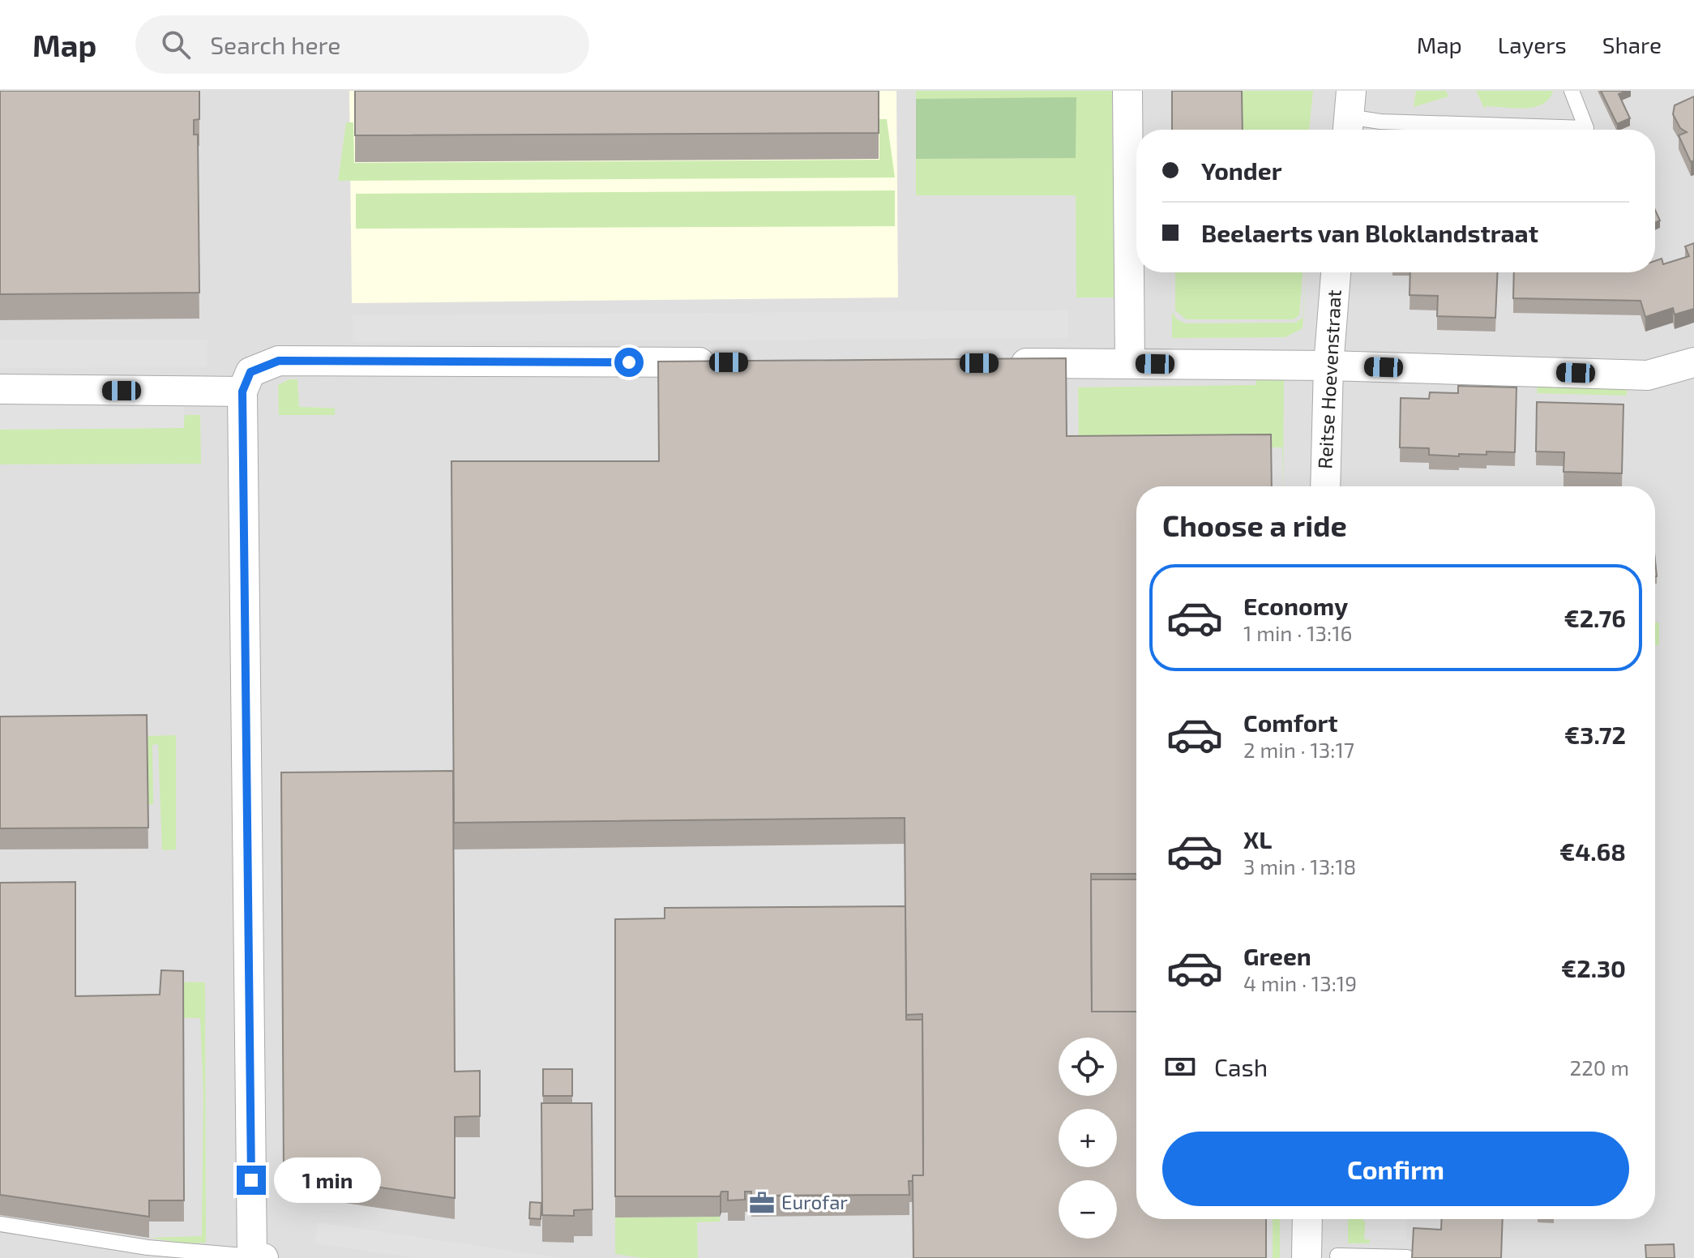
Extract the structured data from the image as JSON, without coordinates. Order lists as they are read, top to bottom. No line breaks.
{"streets":{"street":["Reitse Hoevenstraat"]},"places":{"office":["Eurofar"]},"page":{"header":"Map","search":"Search here","nav":["Map","Layers","Share"],"banner":["Yonder","Beelaerts van Bloklandstraat"],"heading":"Choose a ride","list":[{"name":"Economy","note":"1 min · 13:16","value":"€2.76"},{"name":"Comfort","note":"2 min · 13:17","value":"€3.72"},{"name":"XL","note":"3 min · 13:18","value":"€4.68"},{"name":"Green","note":"4 min · 13:19","value":"€2.30"}],"pay":["Cash","220 m"],"map_buttons":["+","−"],"buttons":"Confirm","bubble":"1 min"}}
